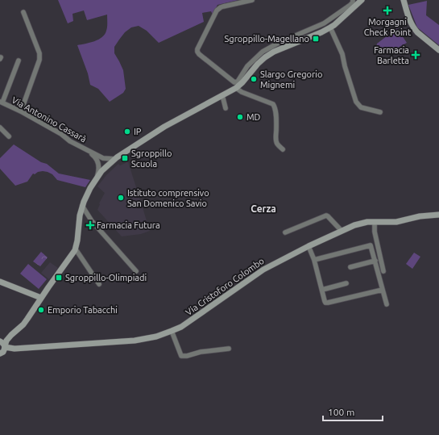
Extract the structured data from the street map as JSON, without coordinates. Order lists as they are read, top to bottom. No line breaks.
{"streets":{"main road":["Via Cristoforo Colombo"],"street":["Via Antonino Cassarà"]},"districts":["Cerza"],"places":{"health":["Morgagni Check Point","Farmacia Barletta","Farmacia Futura"],"transit":["Sgroppillo-Magellano","Sgroppillo Scuola","Sgroppillo-Olimpiadi"],"other":["Slargo Gregorio Mignemi","MD","IP","Istituto comprensivo San Domenico Savio","Emporio Tabacchi"]},"scale_bar":"100 m"}
